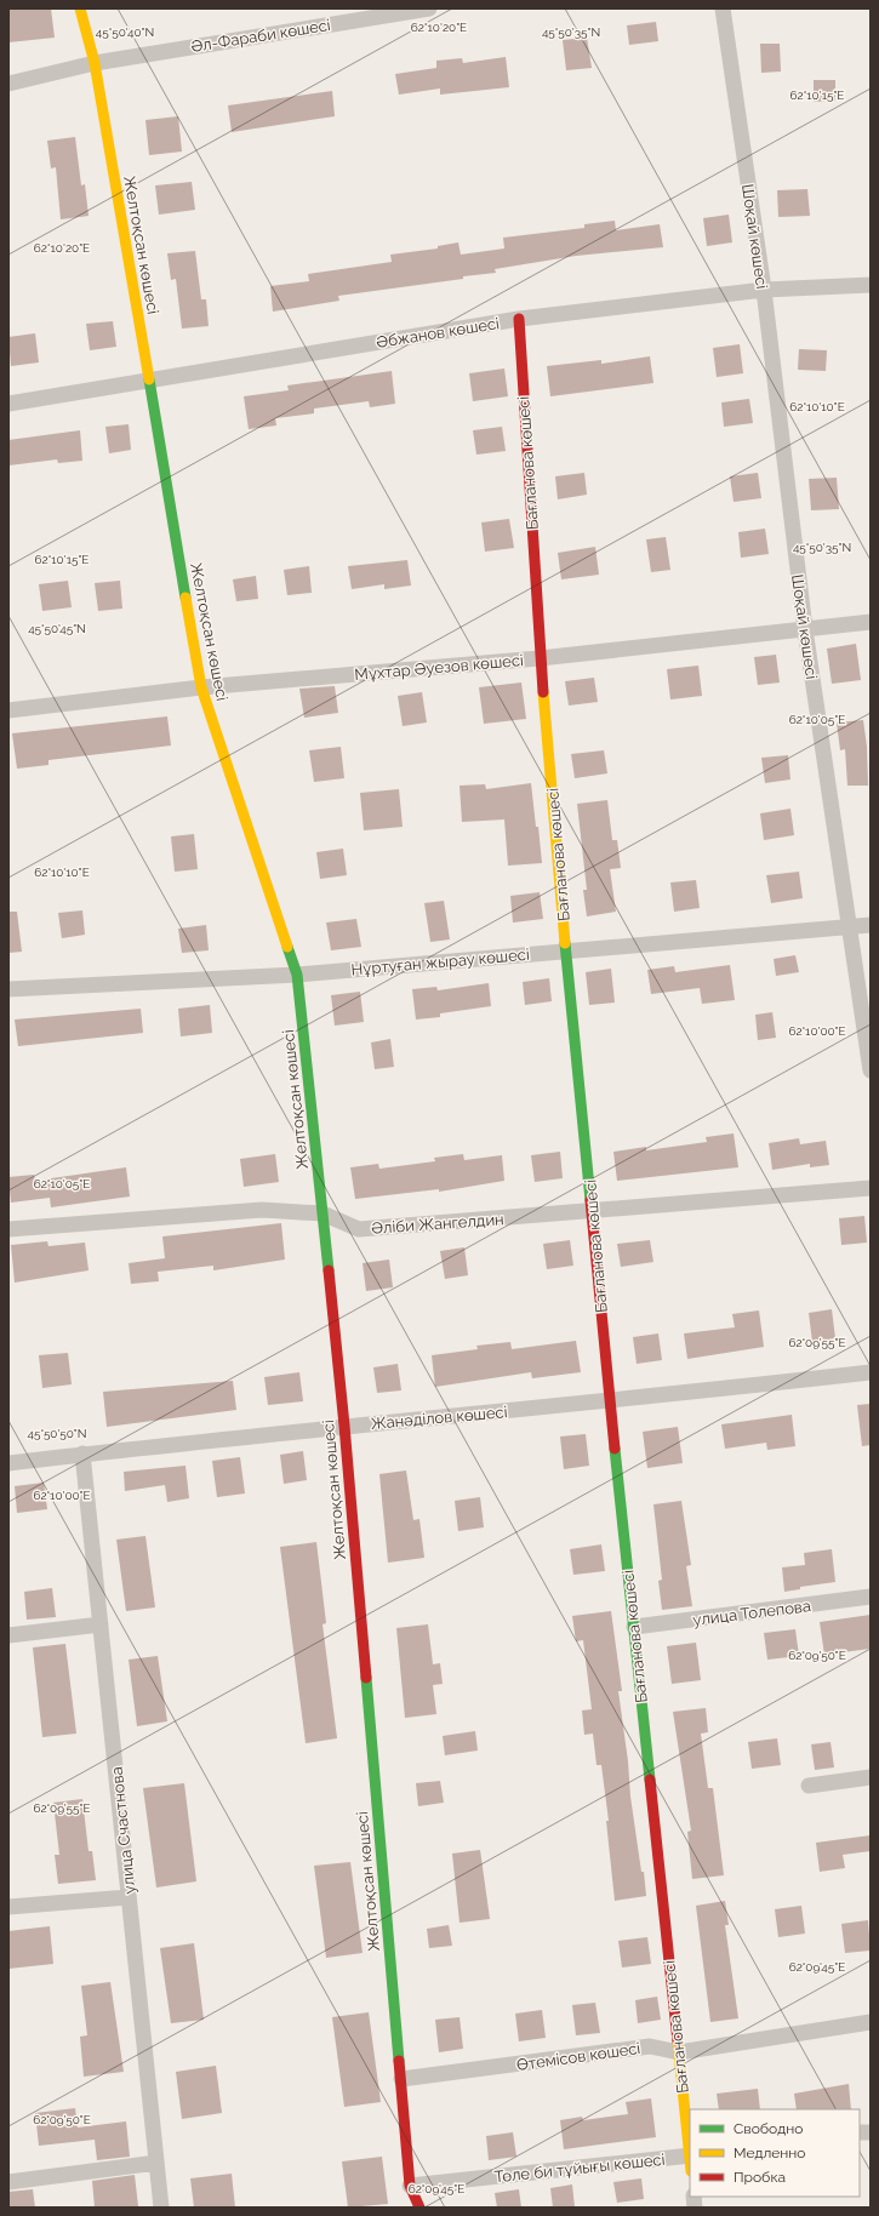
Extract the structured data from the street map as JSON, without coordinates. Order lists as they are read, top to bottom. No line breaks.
{"streets":{"street":["Әл-Фараби көшесі","Шоқай көшесі","Желтоқсан көшесі","Әбжанов көшесі","Бағланова көшесі","Мұхтар Әуезов көшесі","Нұртуған жырау көшесі","Әліби Жангелдин","Жанәділов көшесі","улица Толепова","улица Счастнова","Өтемісов көшесі","Төле би тұйығы көшесі"]},"crossings":[["Әл-Фараби көшесі","Желтоқсан көшесі"],["Шоқай көшесі","Әбжанов көшесі"],["Шоқай көшесі","Мұхтар Әуезов көшесі"],["Шоқай көшесі","Нұртуған жырау көшесі"],["Желтоқсан көшесі","Әбжанов көшесі"],["Желтоқсан көшесі","Мұхтар Әуезов көшесі"],["Желтоқсан көшесі","Нұртуған жырау көшесі"],["Желтоқсан көшесі","Әліби Жангелдин"],["Желтоқсан көшесі","Жанәділов көшесі"],["Желтоқсан көшесі","Өтемісов көшесі"],["Желтоқсан көшесі","Төле би тұйығы көшесі"],["Әбжанов көшесі","Бағланова көшесі"],["Бағланова көшесі","Мұхтар Әуезов көшесі"],["Бағланова көшесі","Нұртуған жырау көшесі"],["Бағланова көшесі","Әліби Жангелдин"],["Бағланова көшесі","Жанәділов көшесі"],["Бағланова көшесі","улица Толепова"],["Бағланова көшесі","Өтемісов көшесі"],["Жанәділов көшесі","улица Счастнова"]],"legend":["Свободно","Медленно","Пробка"],"coordinates":["62°10'20\"E","45°50'40\"N","45°50'35\"N","62°10'15\"E","62°10'10\"E","45°50'45\"N","62°10'05\"E","62°10'00\"E","62°09'55\"E","45°50'50\"N","62°09'50\"E","62°09'45\"E"]}
